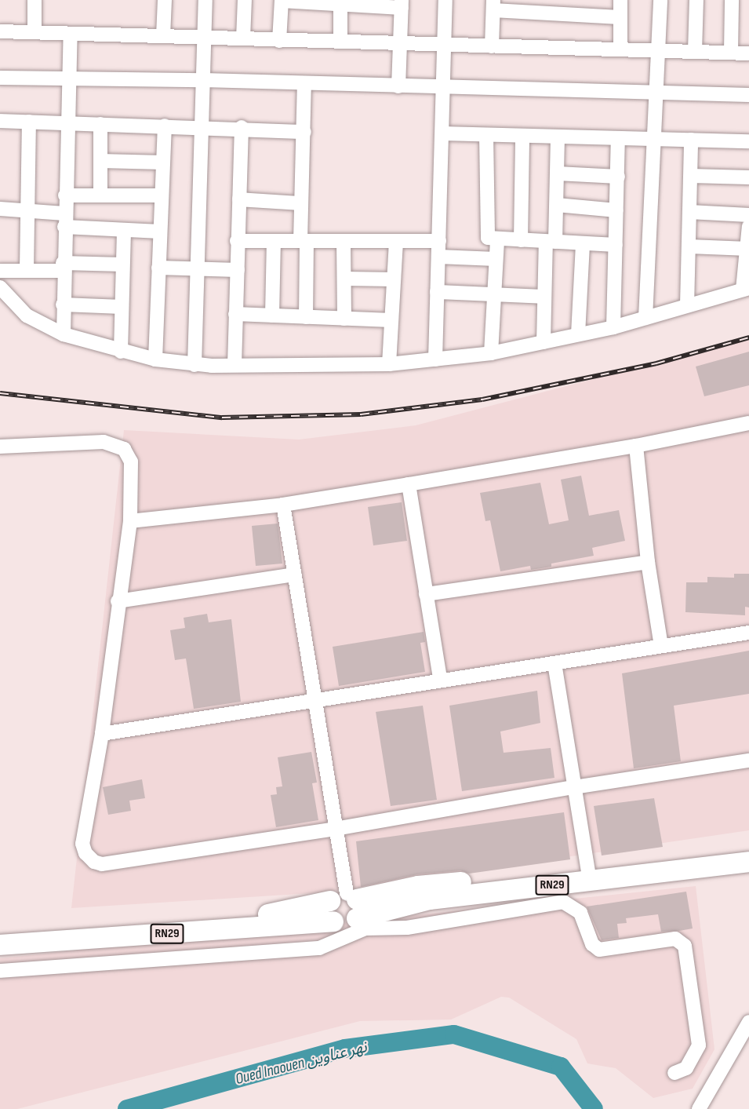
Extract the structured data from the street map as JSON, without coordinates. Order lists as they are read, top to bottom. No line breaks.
{"streets":{"highway":["RN29"]},"water":["Oued Inaouen نهر عناوين"]}
